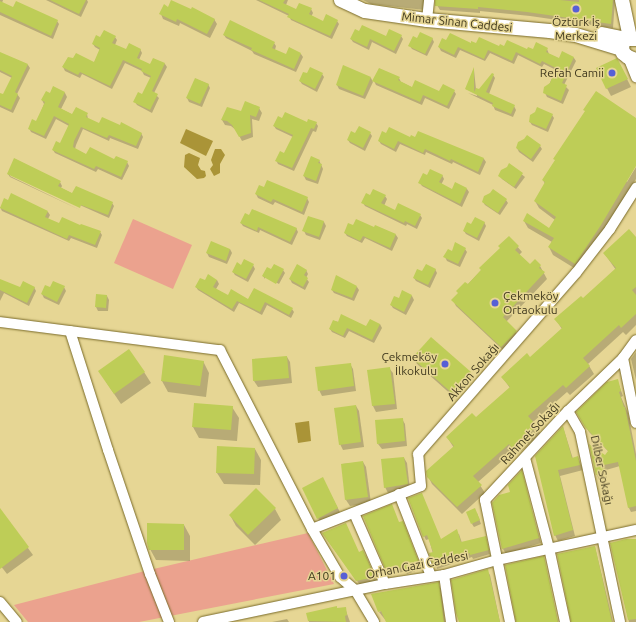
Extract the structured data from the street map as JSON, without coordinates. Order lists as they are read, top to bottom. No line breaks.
{"streets":{"main road":["Mimar Sinan Caddesi"],"street":["Akkon Sokağı","Rahmet Sokağı","Dilber Sokağı","Orhan Gazi Caddesi"]},"crossings":[["Rahmet Sokağı","Dilber Sokağı"],["Rahmet Sokağı","Orhan Gazi Caddesi"],["Dilber Sokağı","Orhan Gazi Caddesi"]],"places":["Öztürk İş Merkezi","Refah Camii","Çekmeköy Ortaokulu","Çekmeköy İlkokulu","A101"]}
